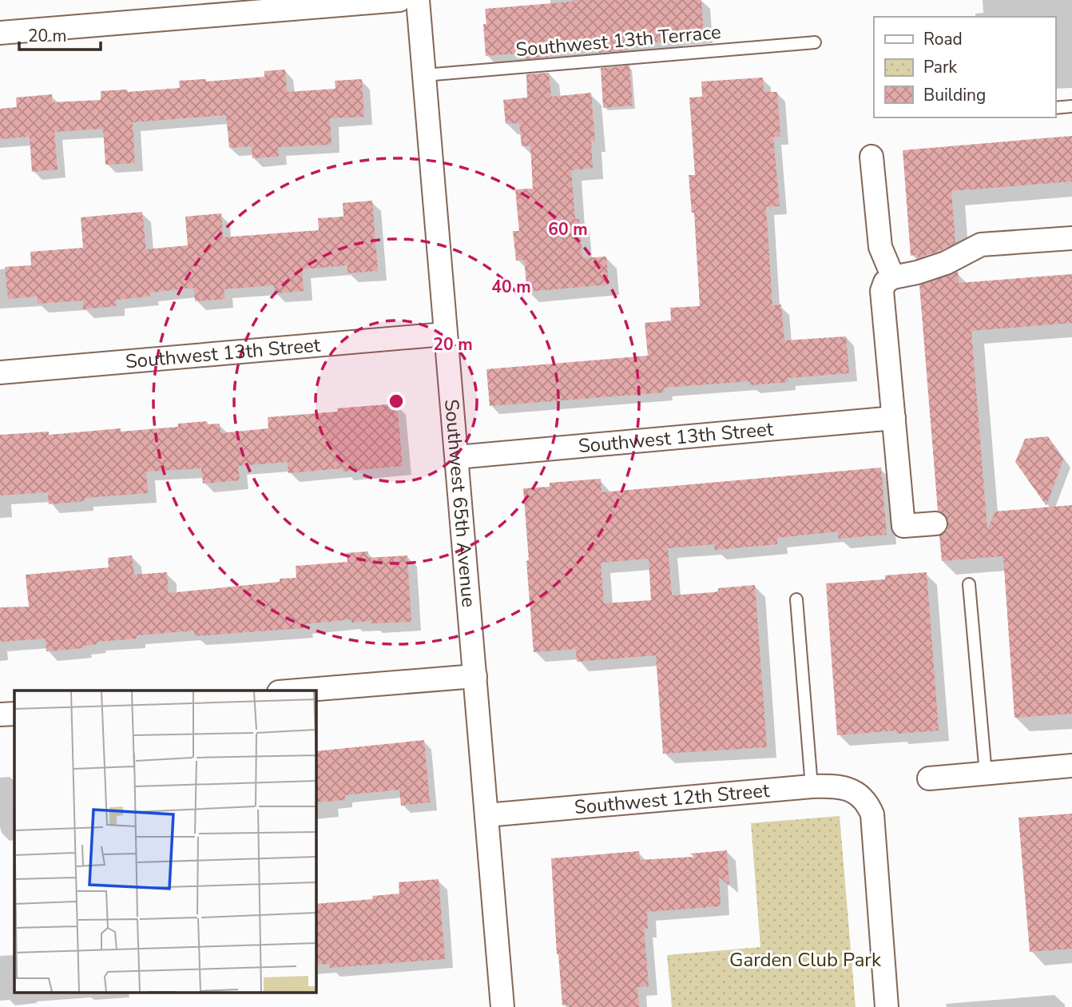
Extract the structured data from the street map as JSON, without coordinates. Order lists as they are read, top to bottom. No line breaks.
{"streets":{"street":["Southwest 13th Street","Southwest 65th Avenue","Southwest 12th Street"],"lane":["Southwest 13th Terrace"]},"crossings":[["Southwest 13th Terrace","Southwest 65th Avenue"],["Southwest 13th Street","Southwest 65th Avenue"],["Southwest 65th Avenue","Southwest 12th Street"]],"parks":["Garden Club Park"],"legend":["Road","Park","Building"],"scale_bar":"20 m","rings":["60 m","40 m","20 m"]}
